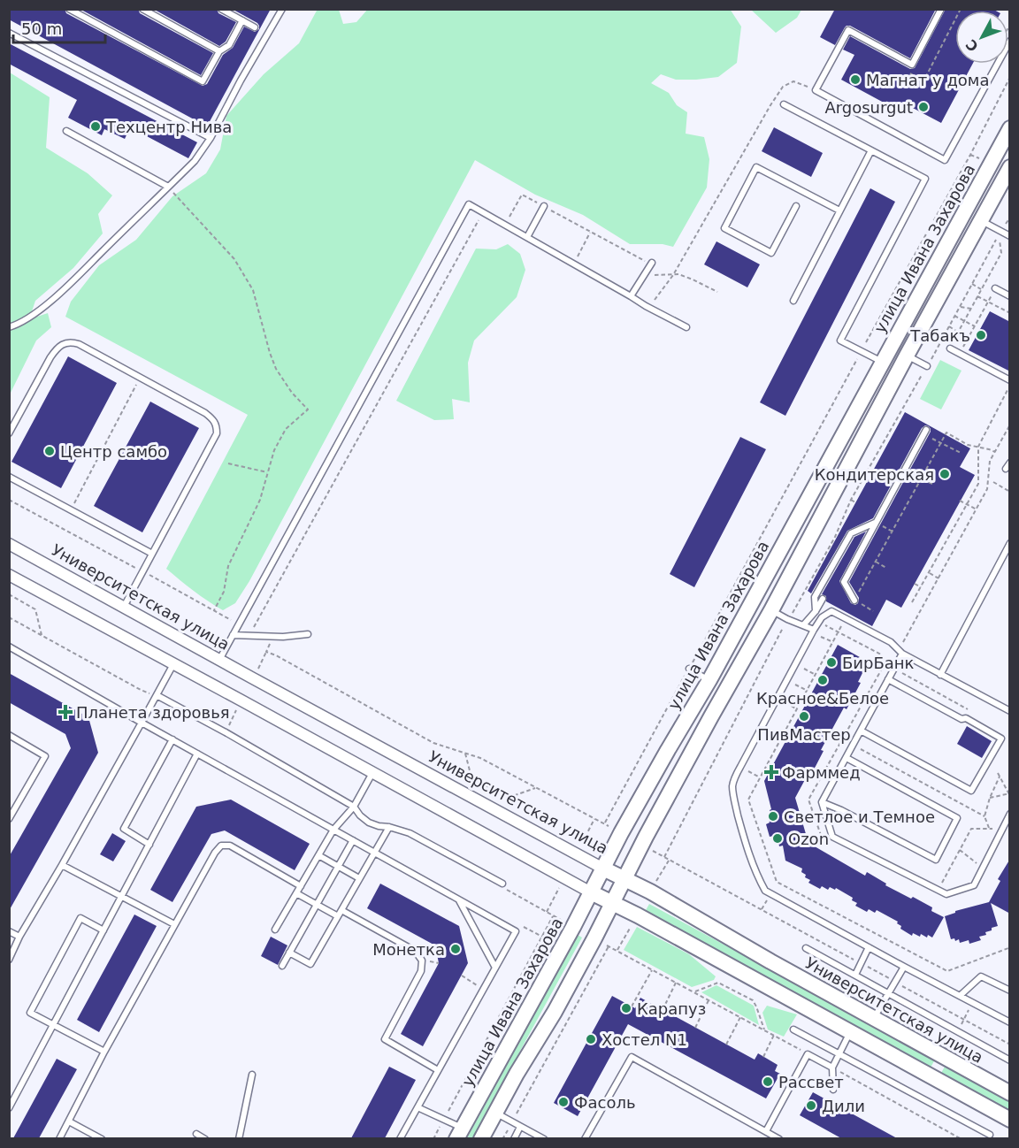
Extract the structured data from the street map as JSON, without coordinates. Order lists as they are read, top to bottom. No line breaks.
{"streets":{"main road":["улица Ивана Захарова","Университетская улица"]},"crossings":[["улица Ивана Захарова","Университетская улица"]],"places":{"other":["Магнат у дома","Argosurgut","Техцентр Нива","Табакъ","Центр самбо","Кондитерская","БирБанк","Красное&Белое","ПивМастер","Светлое и Темное","Ozon","Монетка","Карапуз","Хостел N1","Рассвет","Фасоль","Дили"],"health":["Планета здоровья","Фарммед"]},"scale_bar":"50 m","north":"bottom left"}
